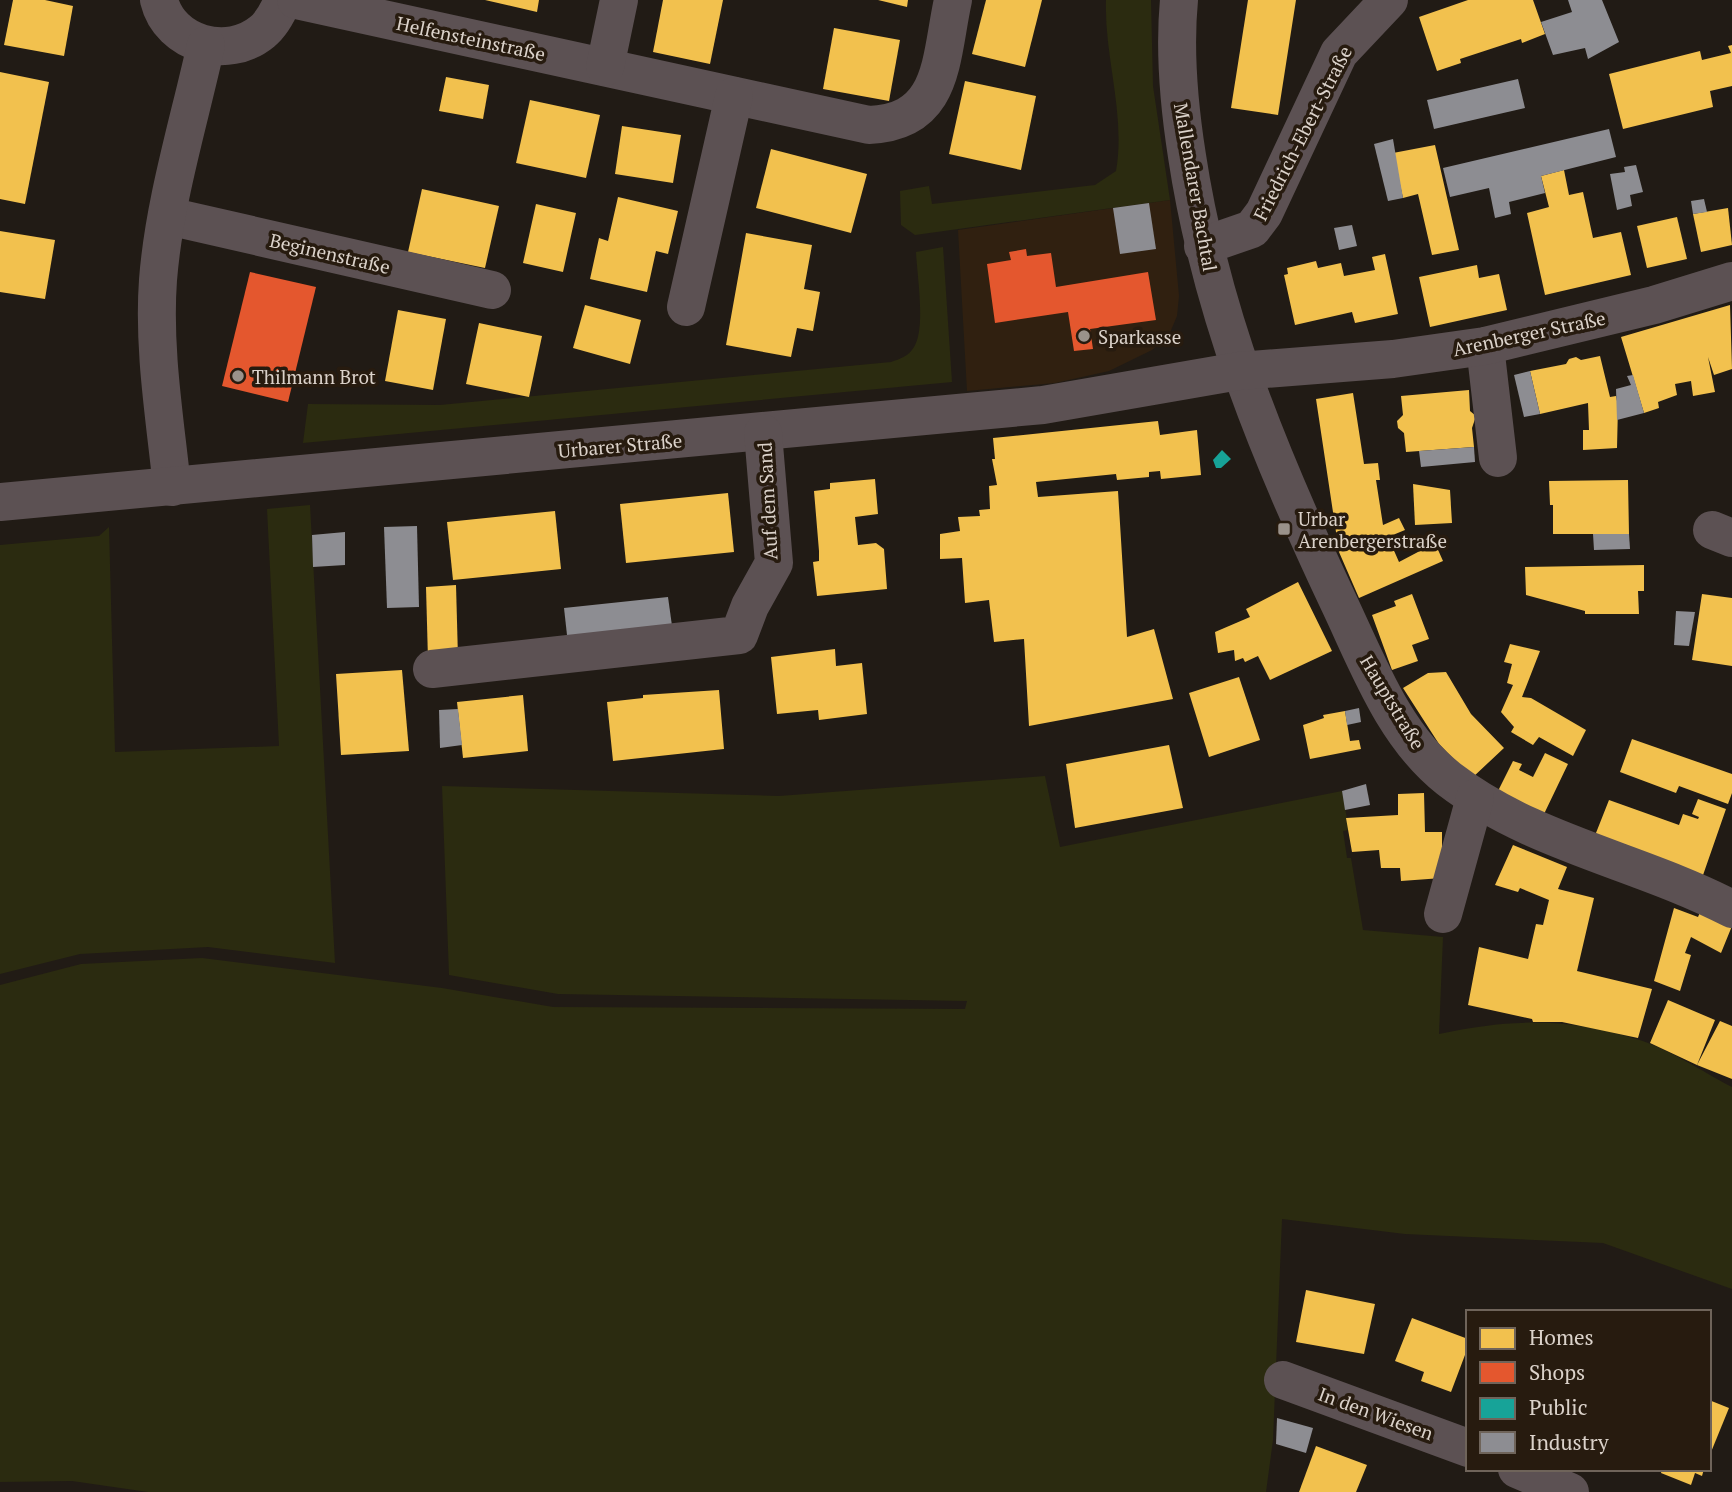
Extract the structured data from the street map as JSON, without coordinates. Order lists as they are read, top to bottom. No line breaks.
{"streets":{"street":["Helfensteinstraße","Friedrich-Ebert-Straße","Mallendarer Bachtal","Beginenstraße","Arenberger Straße","Urbarer Straße","Auf dem Sand","Hauptstraße","In den Wiesen"]},"crossings":[["Friedrich-Ebert-Straße","Mallendarer Bachtal"],["Mallendarer Bachtal","Arenberger Straße"],["Mallendarer Bachtal","Urbarer Straße"],["Mallendarer Bachtal","Hauptstraße"],["Arenberger Straße","Urbarer Straße"],["Arenberger Straße","Hauptstraße"],["Urbarer Straße","Auf dem Sand"],["Urbarer Straße","Hauptstraße"]],"places":{"other":["Sparkasse","Thilmann Brot"],"transit":["Urbar Arenbergerstraße"]},"legend":["Homes","Shops","Public","Industry"]}
